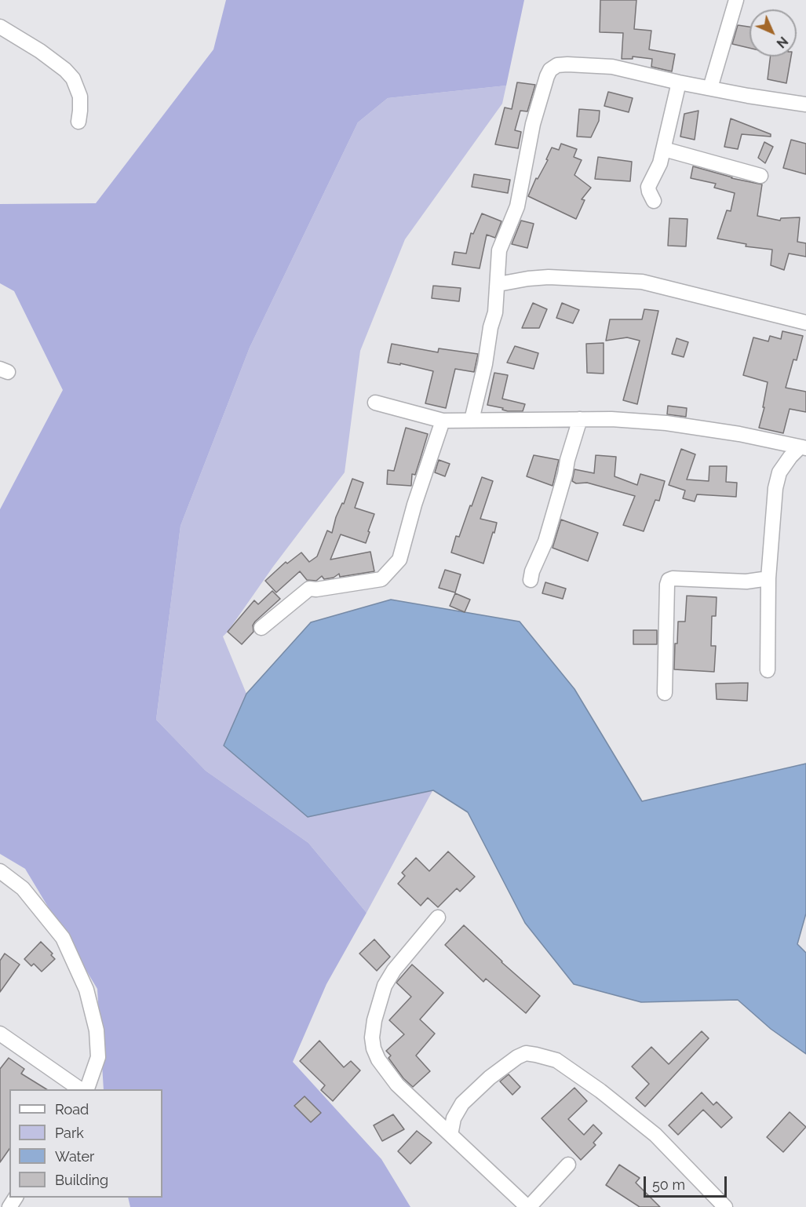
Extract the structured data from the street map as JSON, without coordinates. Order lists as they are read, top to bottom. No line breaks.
{"legend":["Road","Park","Water","Building"],"scale_bar":"50 m","north":"bottom right"}
